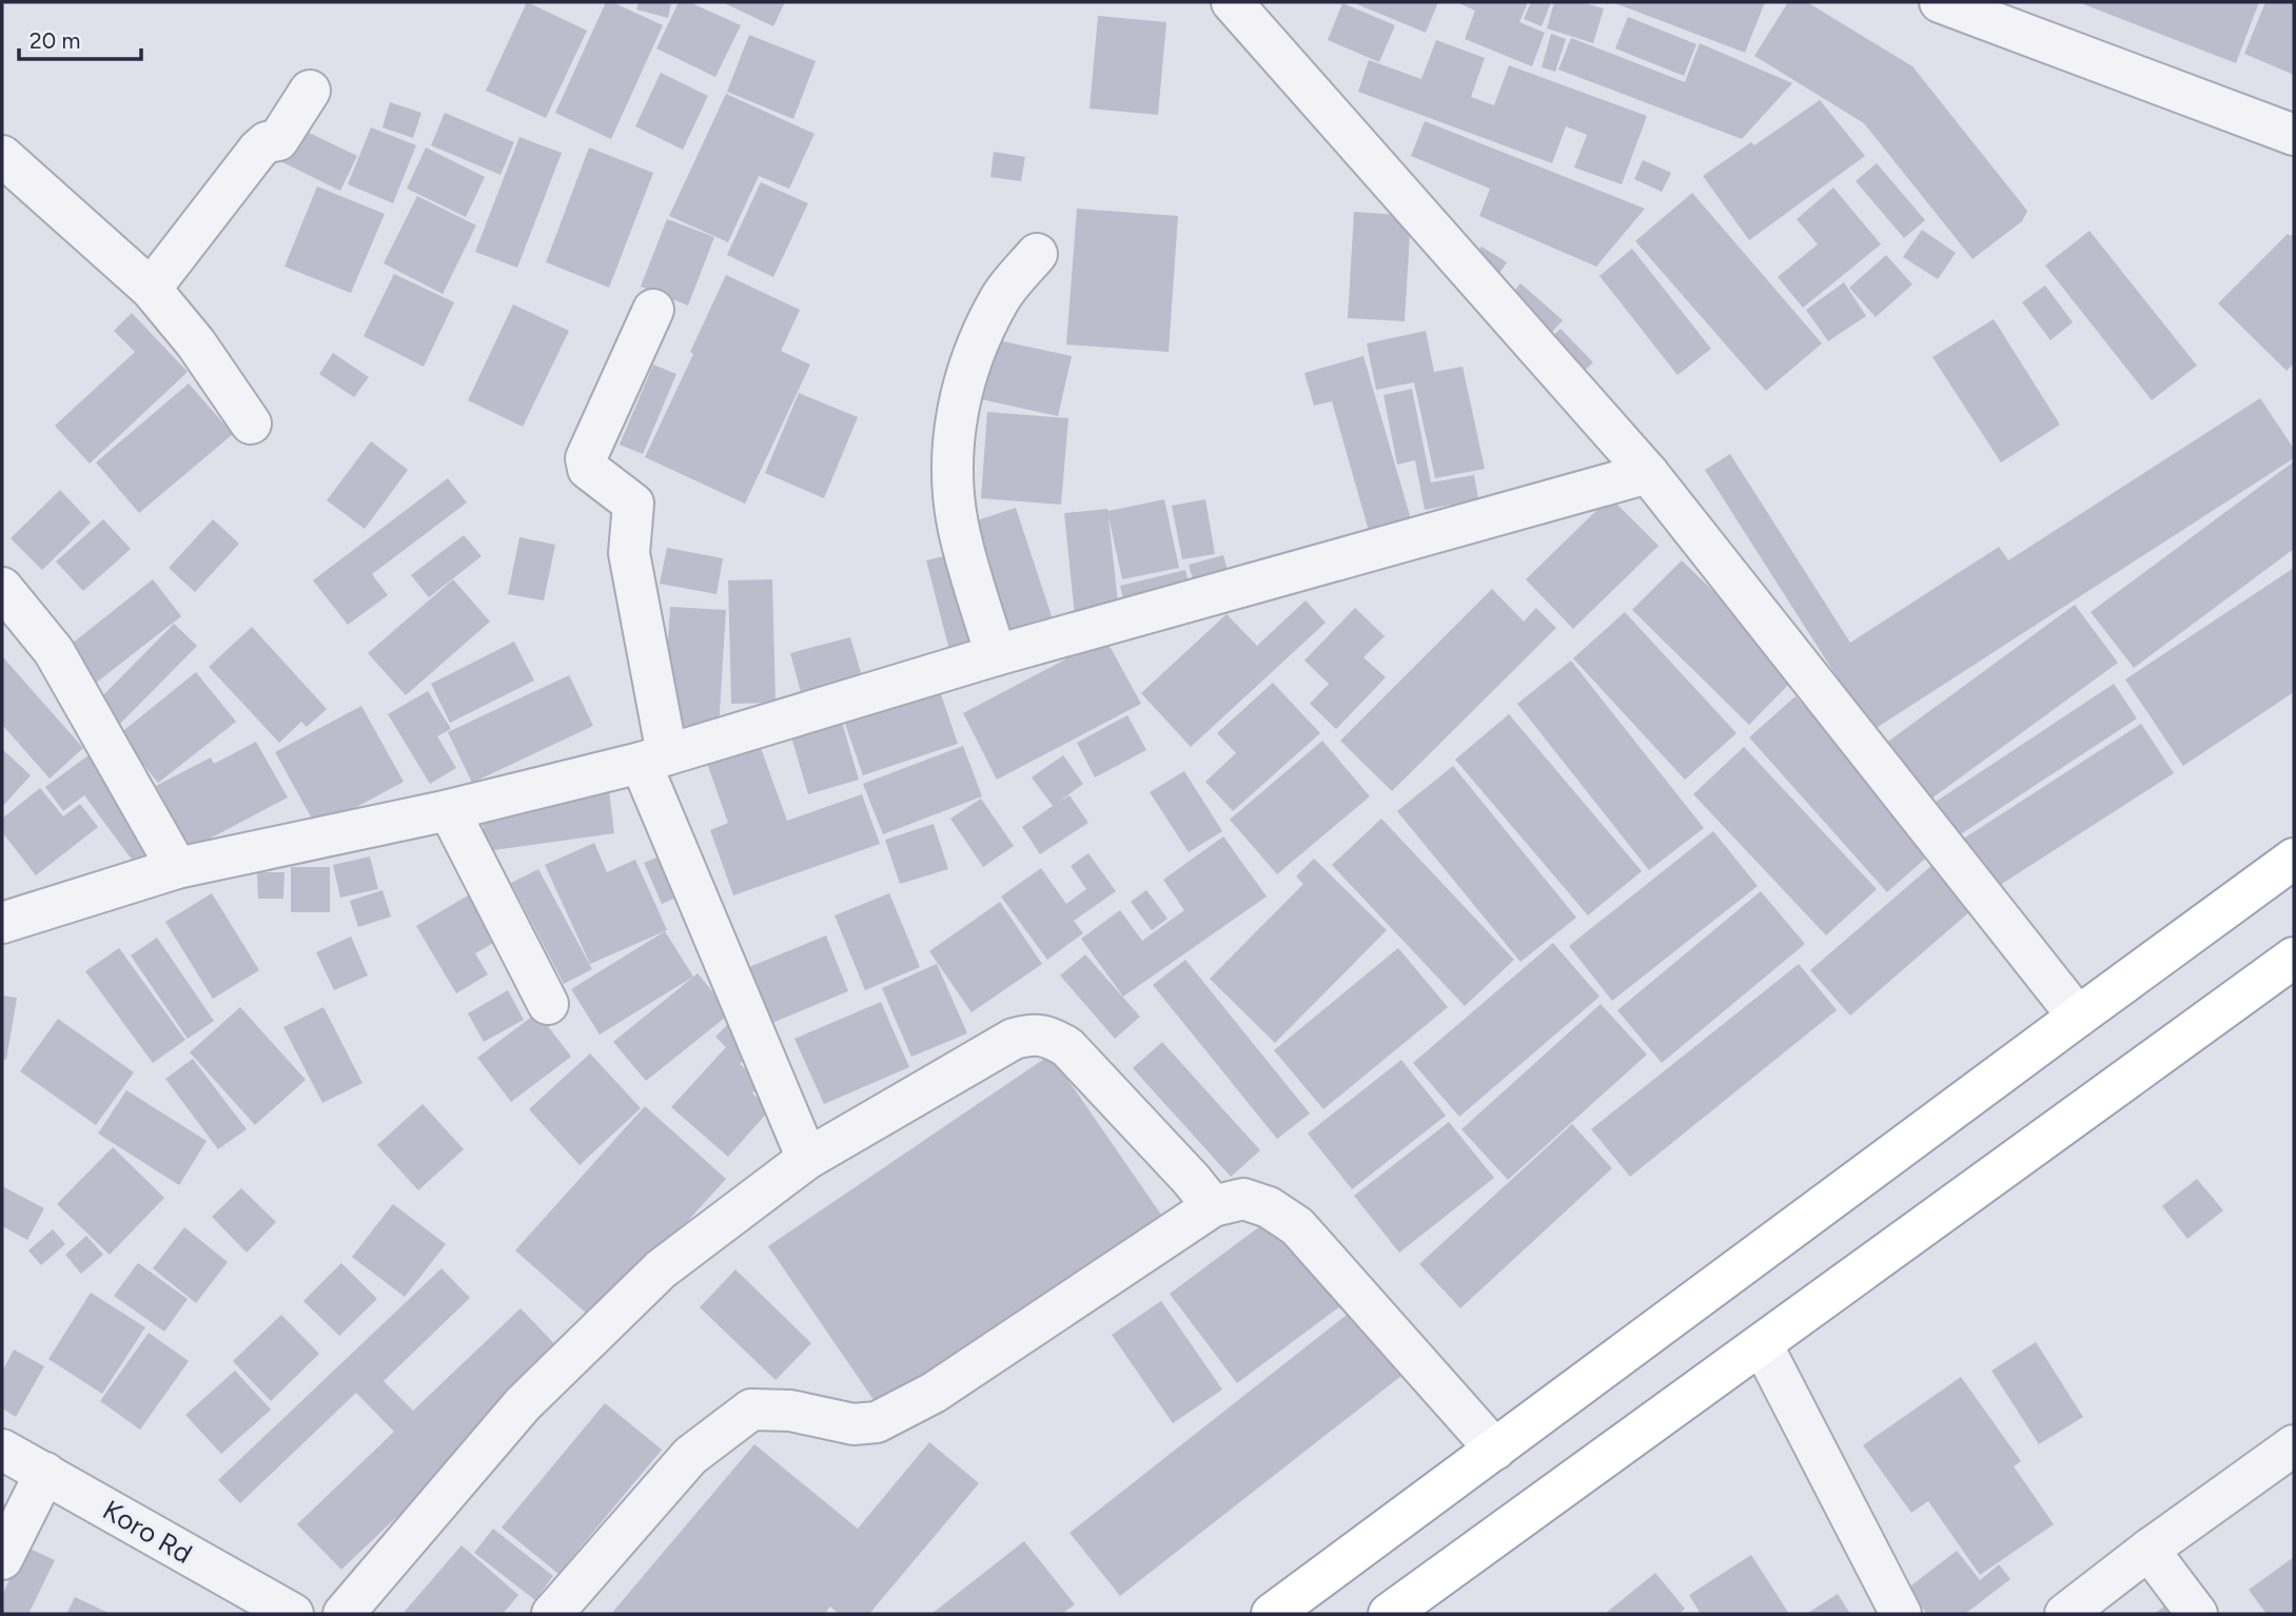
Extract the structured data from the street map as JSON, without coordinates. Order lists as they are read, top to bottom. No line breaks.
{"streets":{"street":["Koro Rd"]},"scale_bar":"20 m"}
